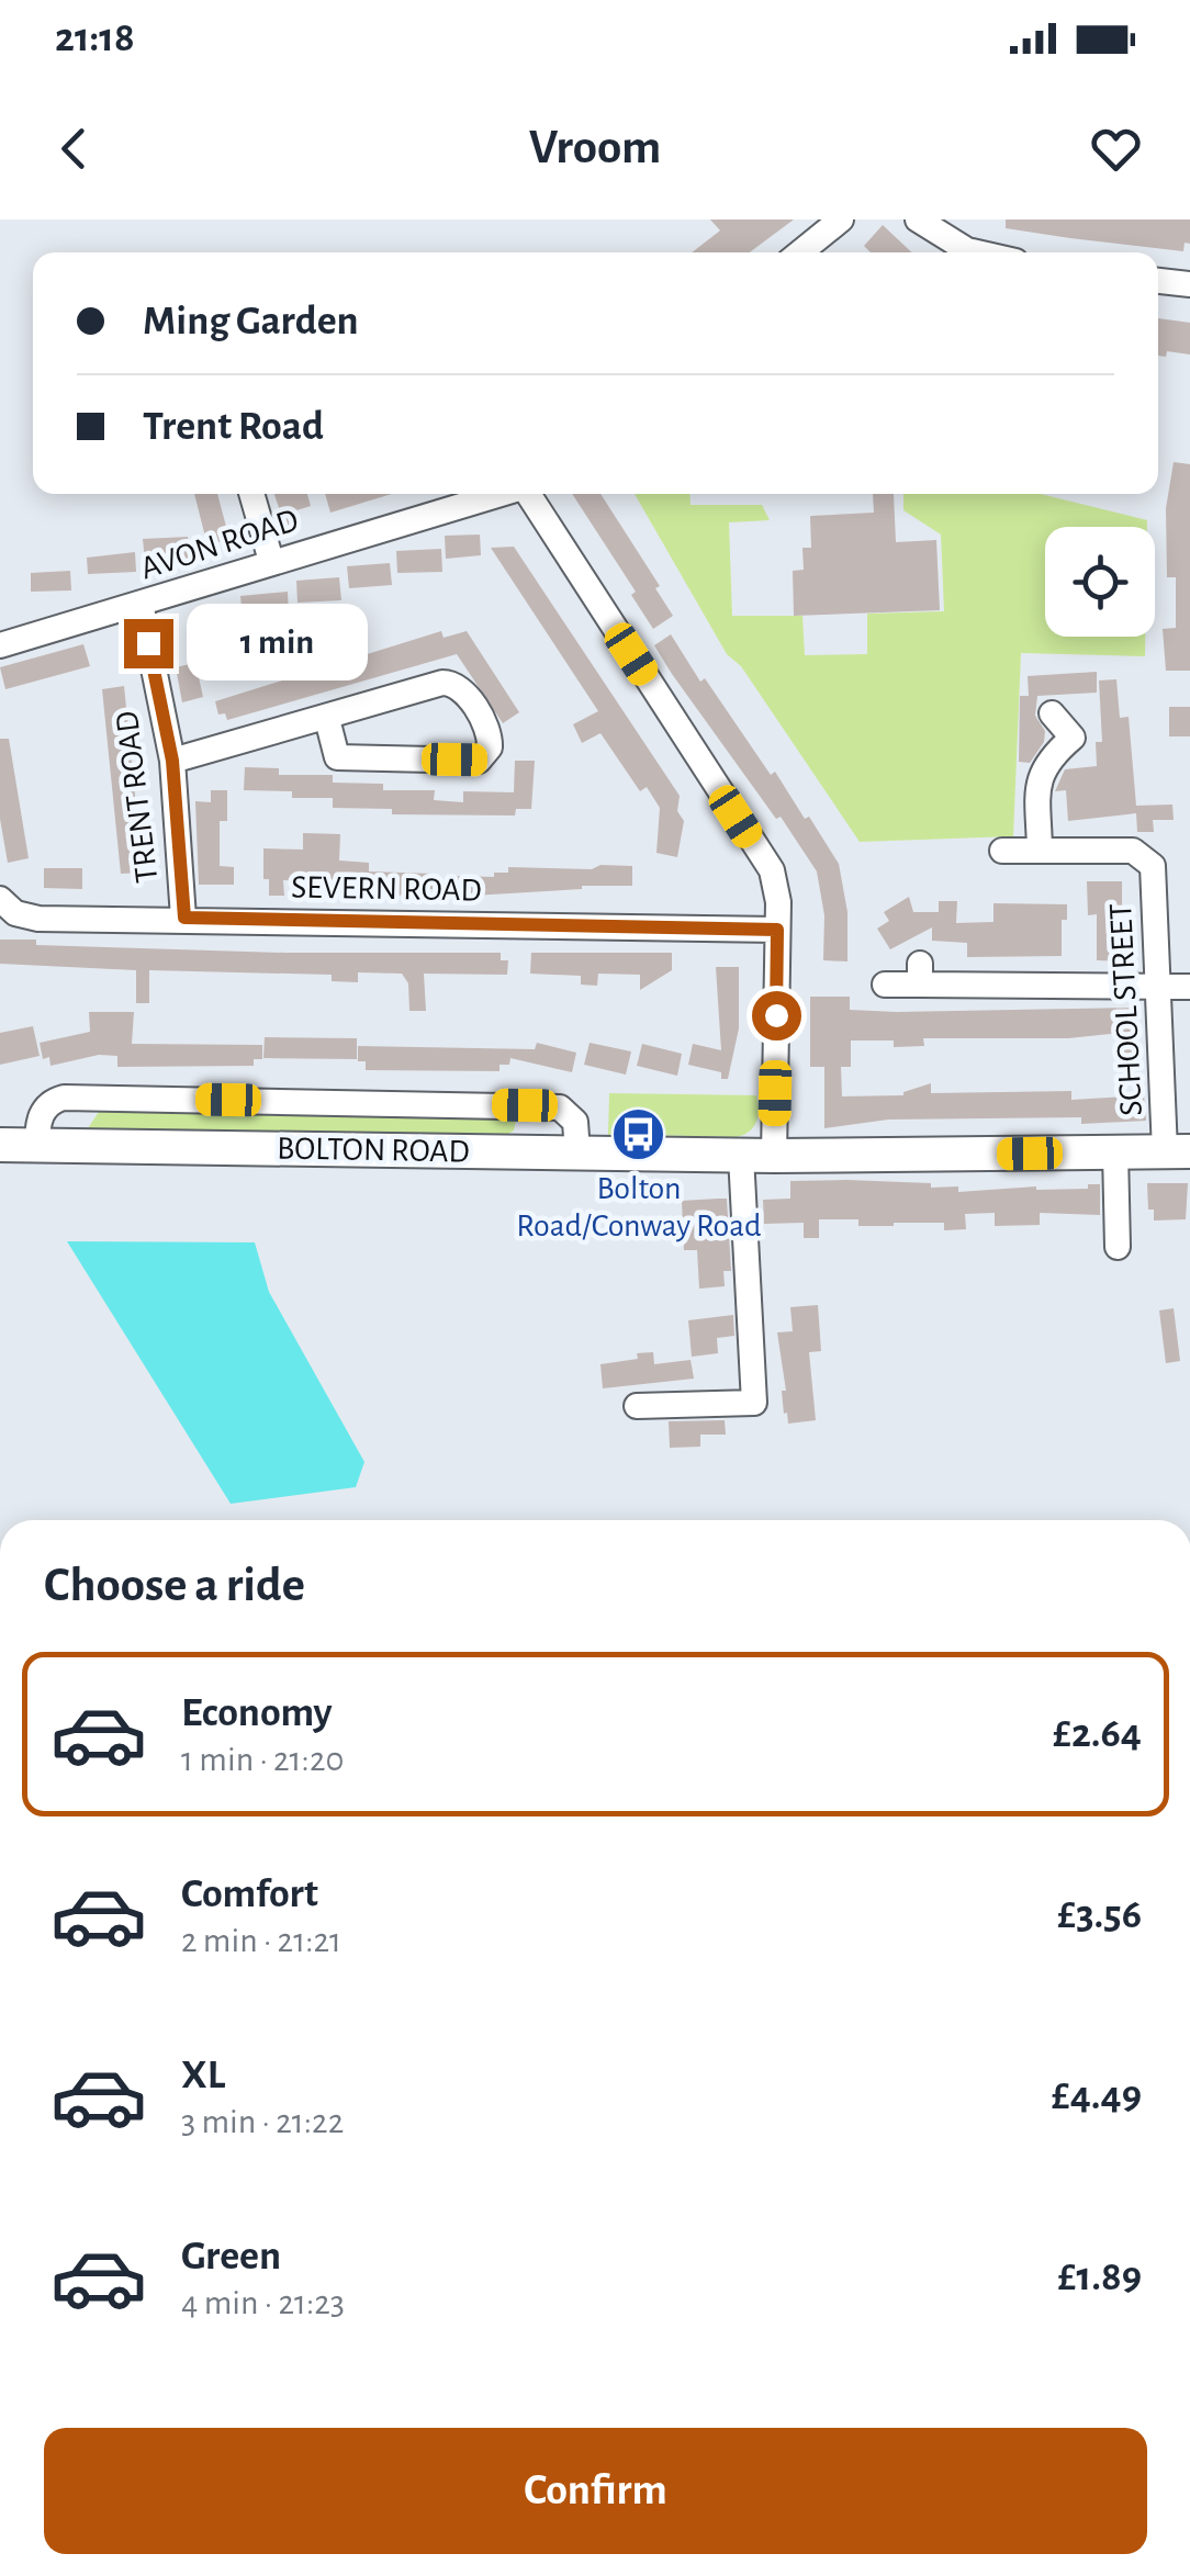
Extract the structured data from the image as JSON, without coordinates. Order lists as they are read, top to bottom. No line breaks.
{"streets":{"main road":["BOLTON ROAD"],"street":["AVON ROAD","TRENT ROAD","SEVERN ROAD","SCHOOL STREET"]},"crossings":[["AVON ROAD","TRENT ROAD"],["TRENT ROAD","SEVERN ROAD"],["SCHOOL STREET","BOLTON ROAD"]],"places":{"bus stop":["Bolton Road/Conway Road"]},"page":{"status":"21:18","header":"Vroom","banner":["Ming Garden","Trent Road"],"bubble":"1 min","heading":"Choose a ride","list":[{"name":"Economy","note":"1 min · 21:20","value":"£2.64"},{"name":"Comfort","note":"2 min · 21:21","value":"£3.56"},{"name":"XL","note":"3 min · 21:22","value":"£4.49"},{"name":"Green","note":"4 min · 21:23","value":"£1.89"}],"buttons":"Confirm"}}
